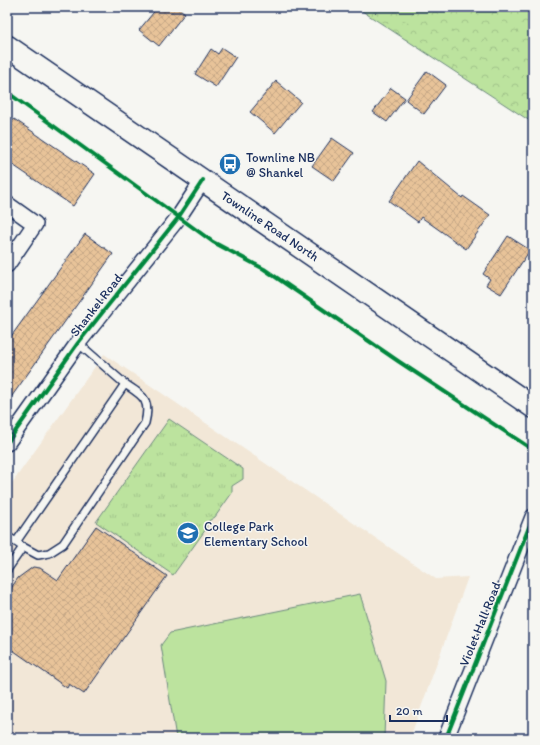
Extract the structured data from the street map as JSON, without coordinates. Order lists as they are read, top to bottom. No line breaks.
{"streets":{"main road":["Townline Road North"],"street":["Shankel Road","Violet Hall Road"]},"crossings":[["Townline Road North","Shankel Road"]],"places":{"bus stop":["Townline NB @ Shankel"],"school or university":["College Park Elementary School"]},"scale_bar":"20 m"}
